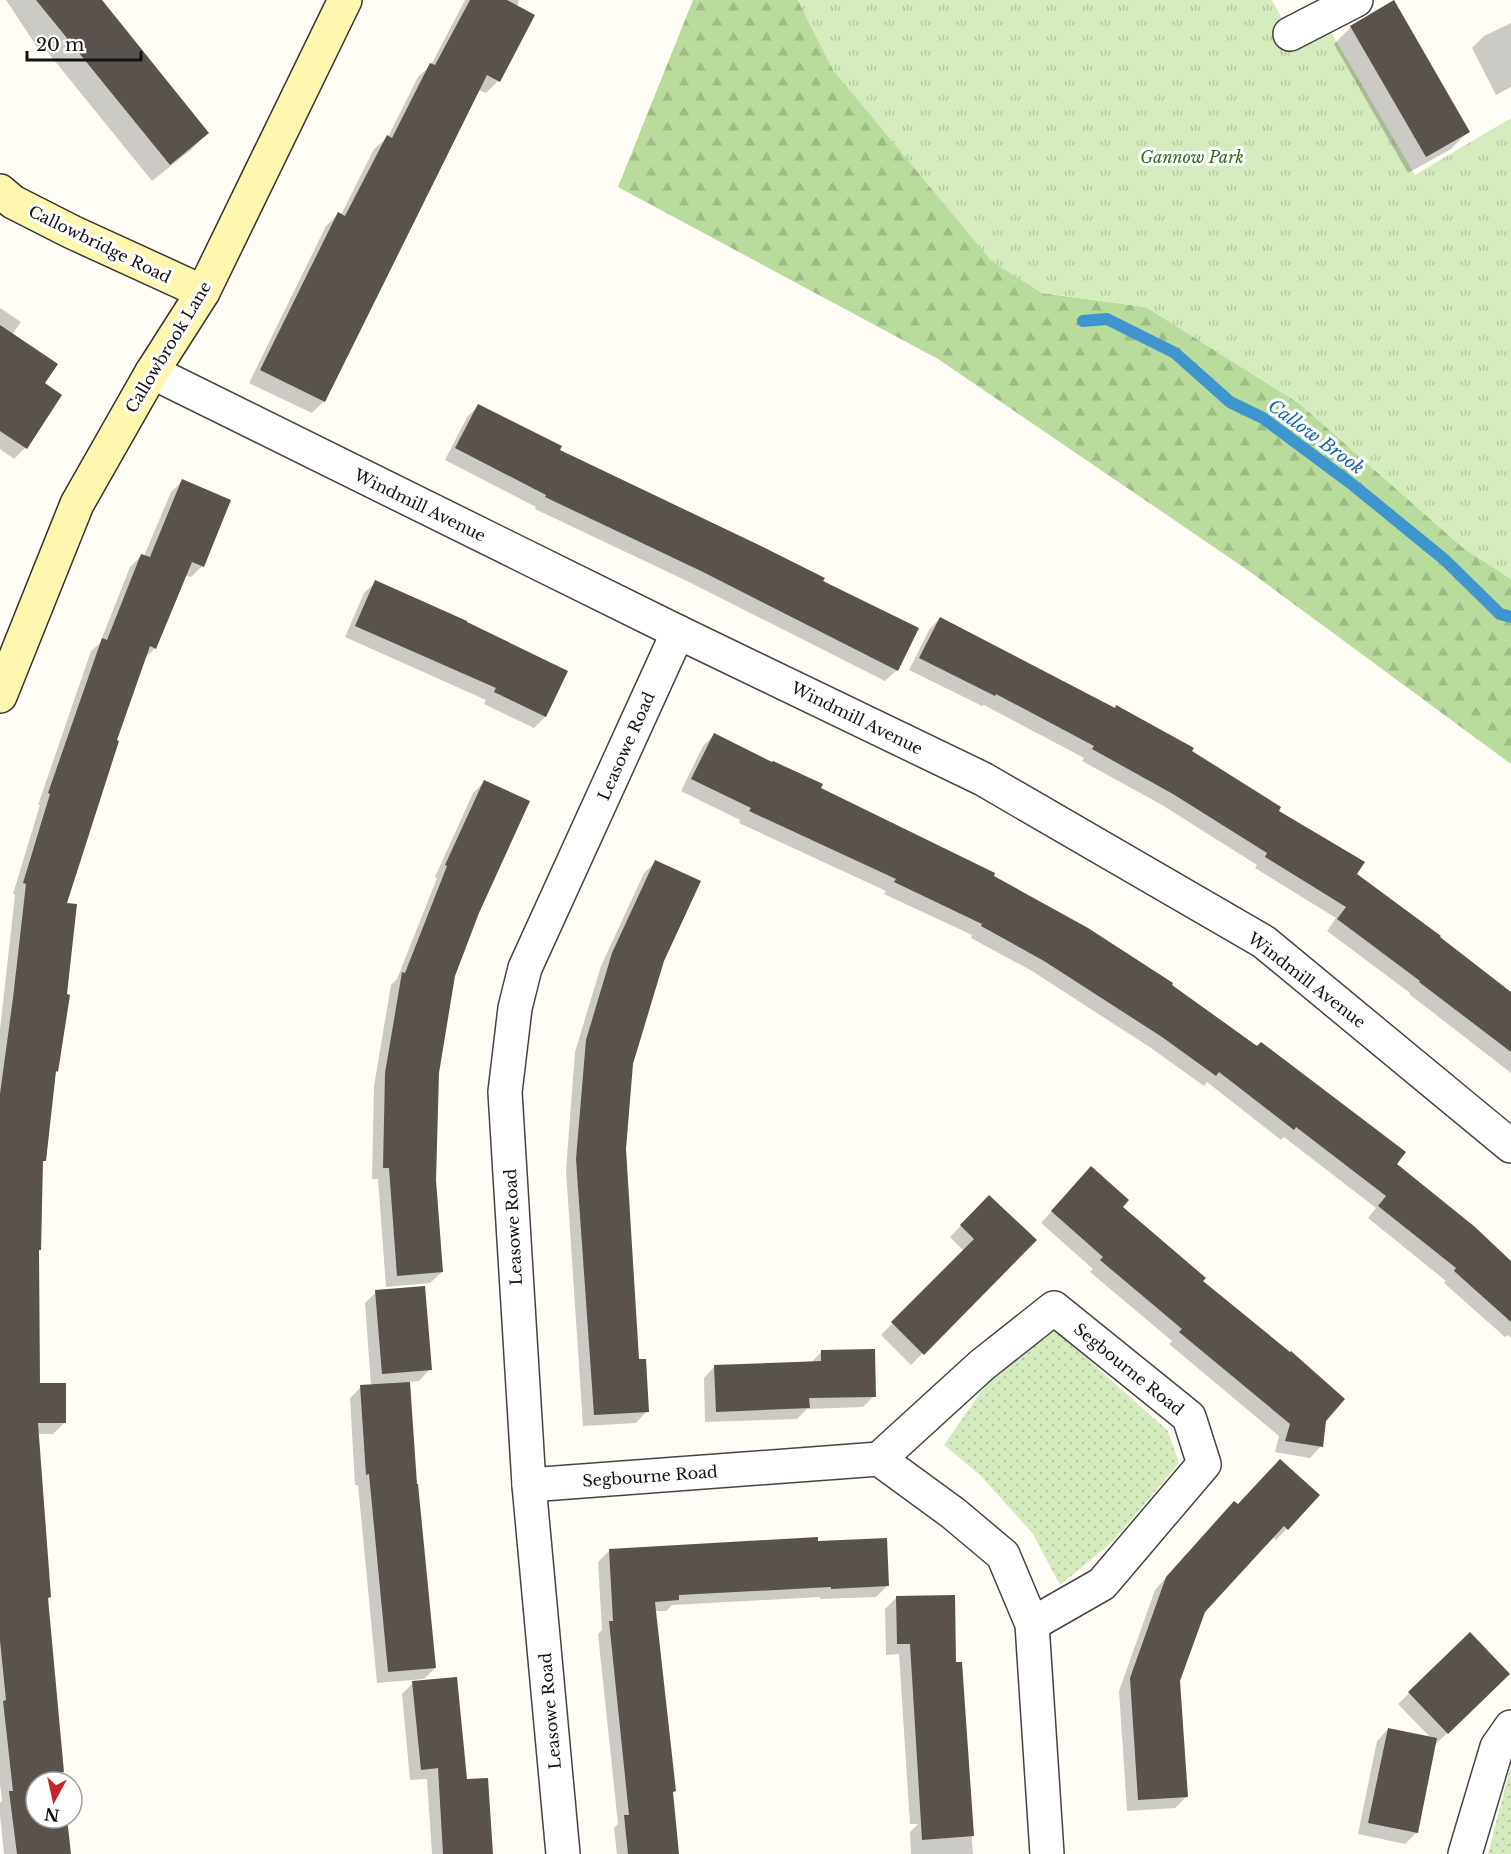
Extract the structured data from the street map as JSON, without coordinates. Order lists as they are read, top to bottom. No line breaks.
{"streets":{"street":["Callowbridge Road","Callowbrook Lane","Windmill Avenue","Leasowe Road","Segbourne Road"]},"crossings":[["Callowbridge Road","Callowbrook Lane"],["Callowbrook Lane","Windmill Avenue"],["Windmill Avenue","Leasowe Road"],["Leasowe Road","Segbourne Road"]],"water":["Callow Brook"],"parks":["Gannow Park"],"scale_bar":"20 m","north":"bottom"}
